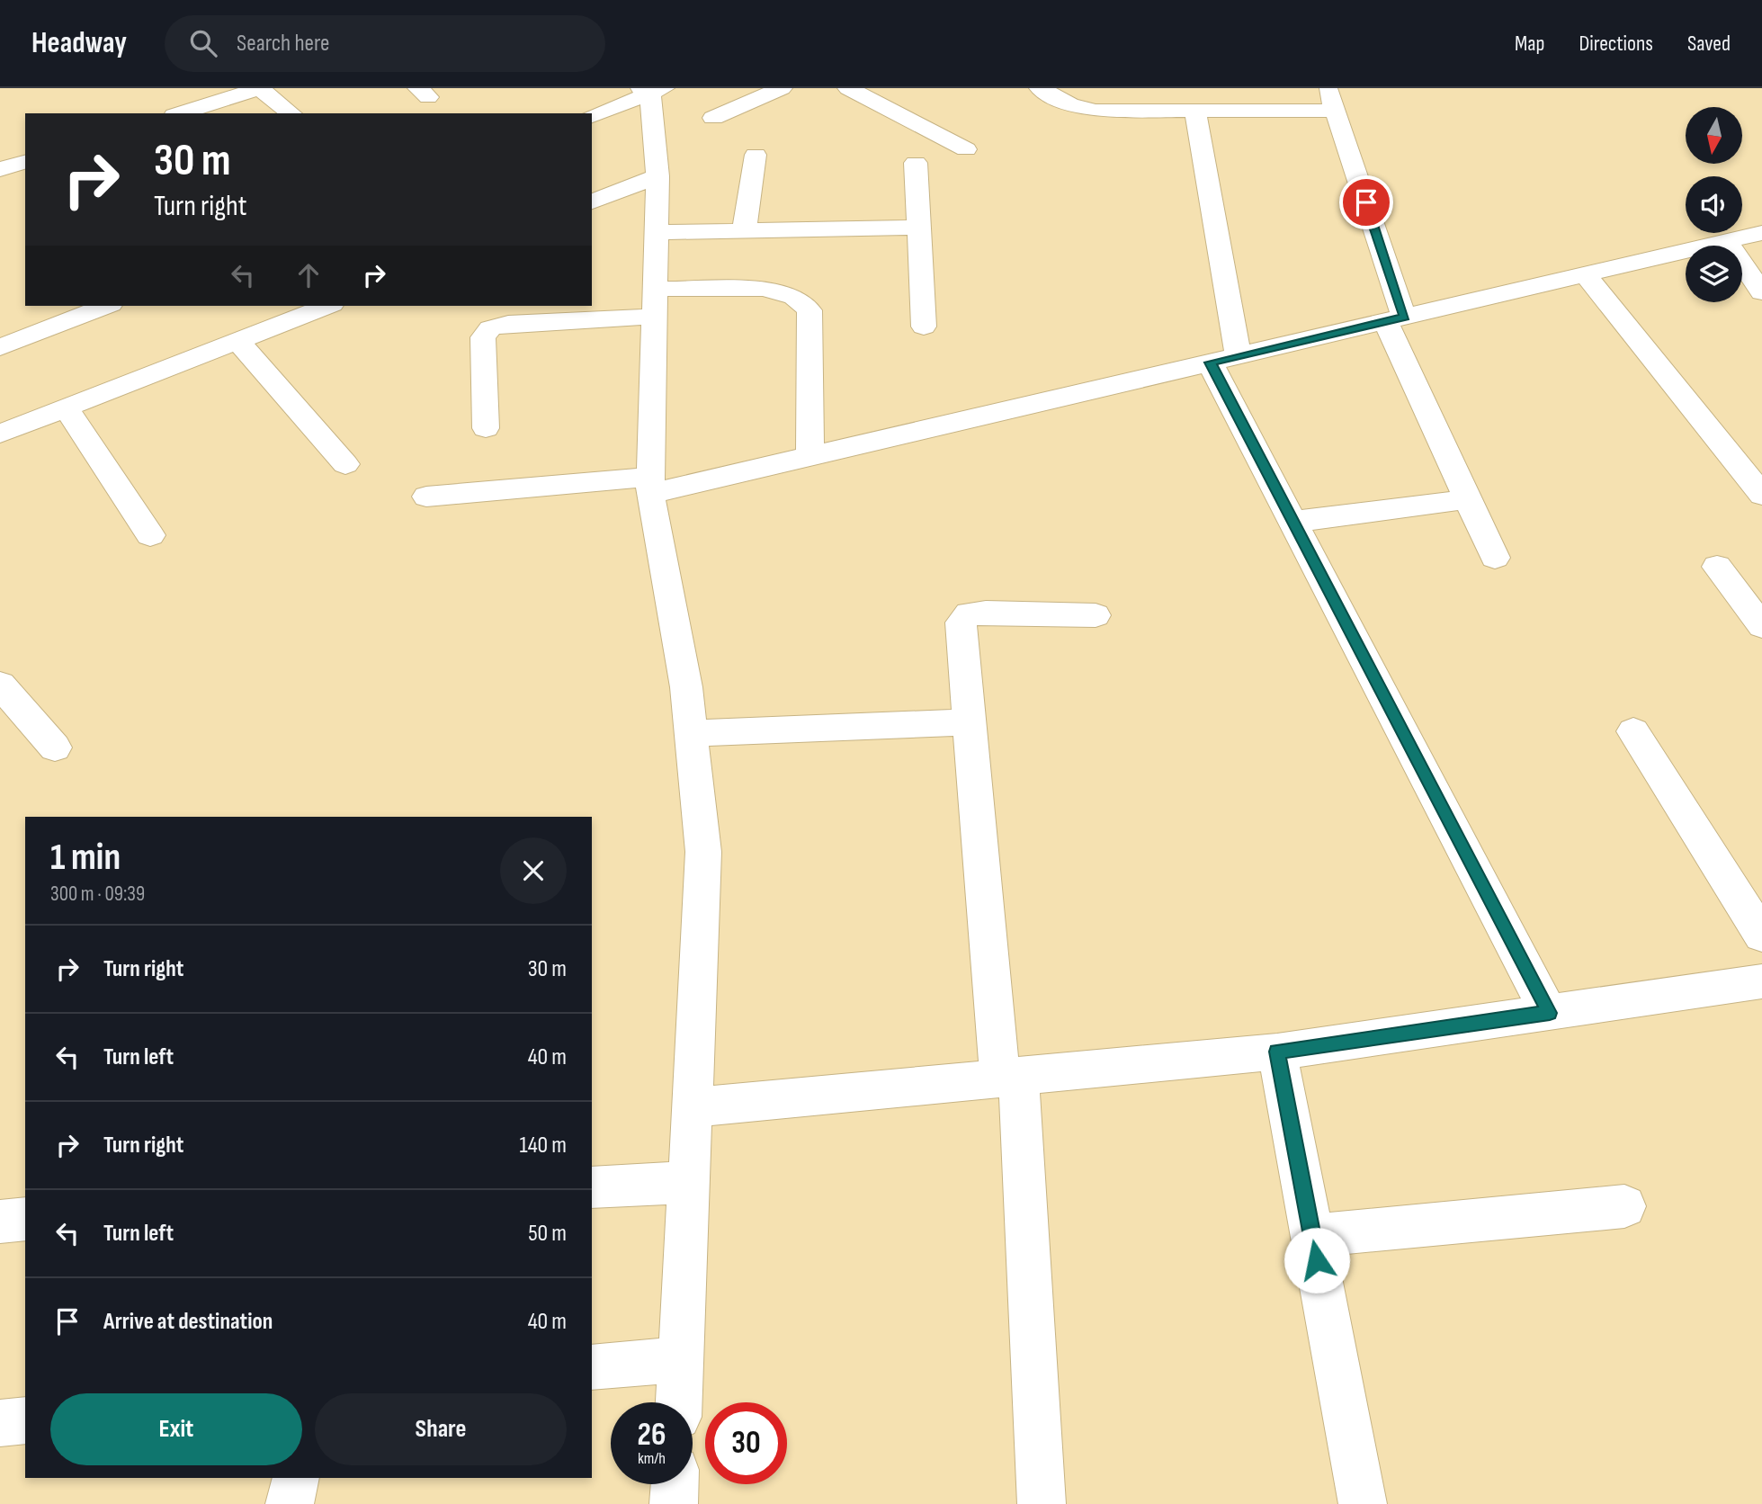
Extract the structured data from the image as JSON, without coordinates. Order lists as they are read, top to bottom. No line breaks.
{"north":"bottom","page":{"header":"Headway","search":"Search here","nav":["Map","Directions","Saved"],"turn":["30 m","Turn right"],"heading":["1 min","300 m · 09:39"],"list":[{"name":"Turn right","value":"30 m"},{"name":"Turn left","value":"40 m"},{"name":"Turn right","value":"140 m"},{"name":"Turn left","value":"50 m"},{"name":"Arrive at destination","value":"40 m"}],"buttons":["Exit","Share"],"speed":"26 km/h","limit":"30"}}
